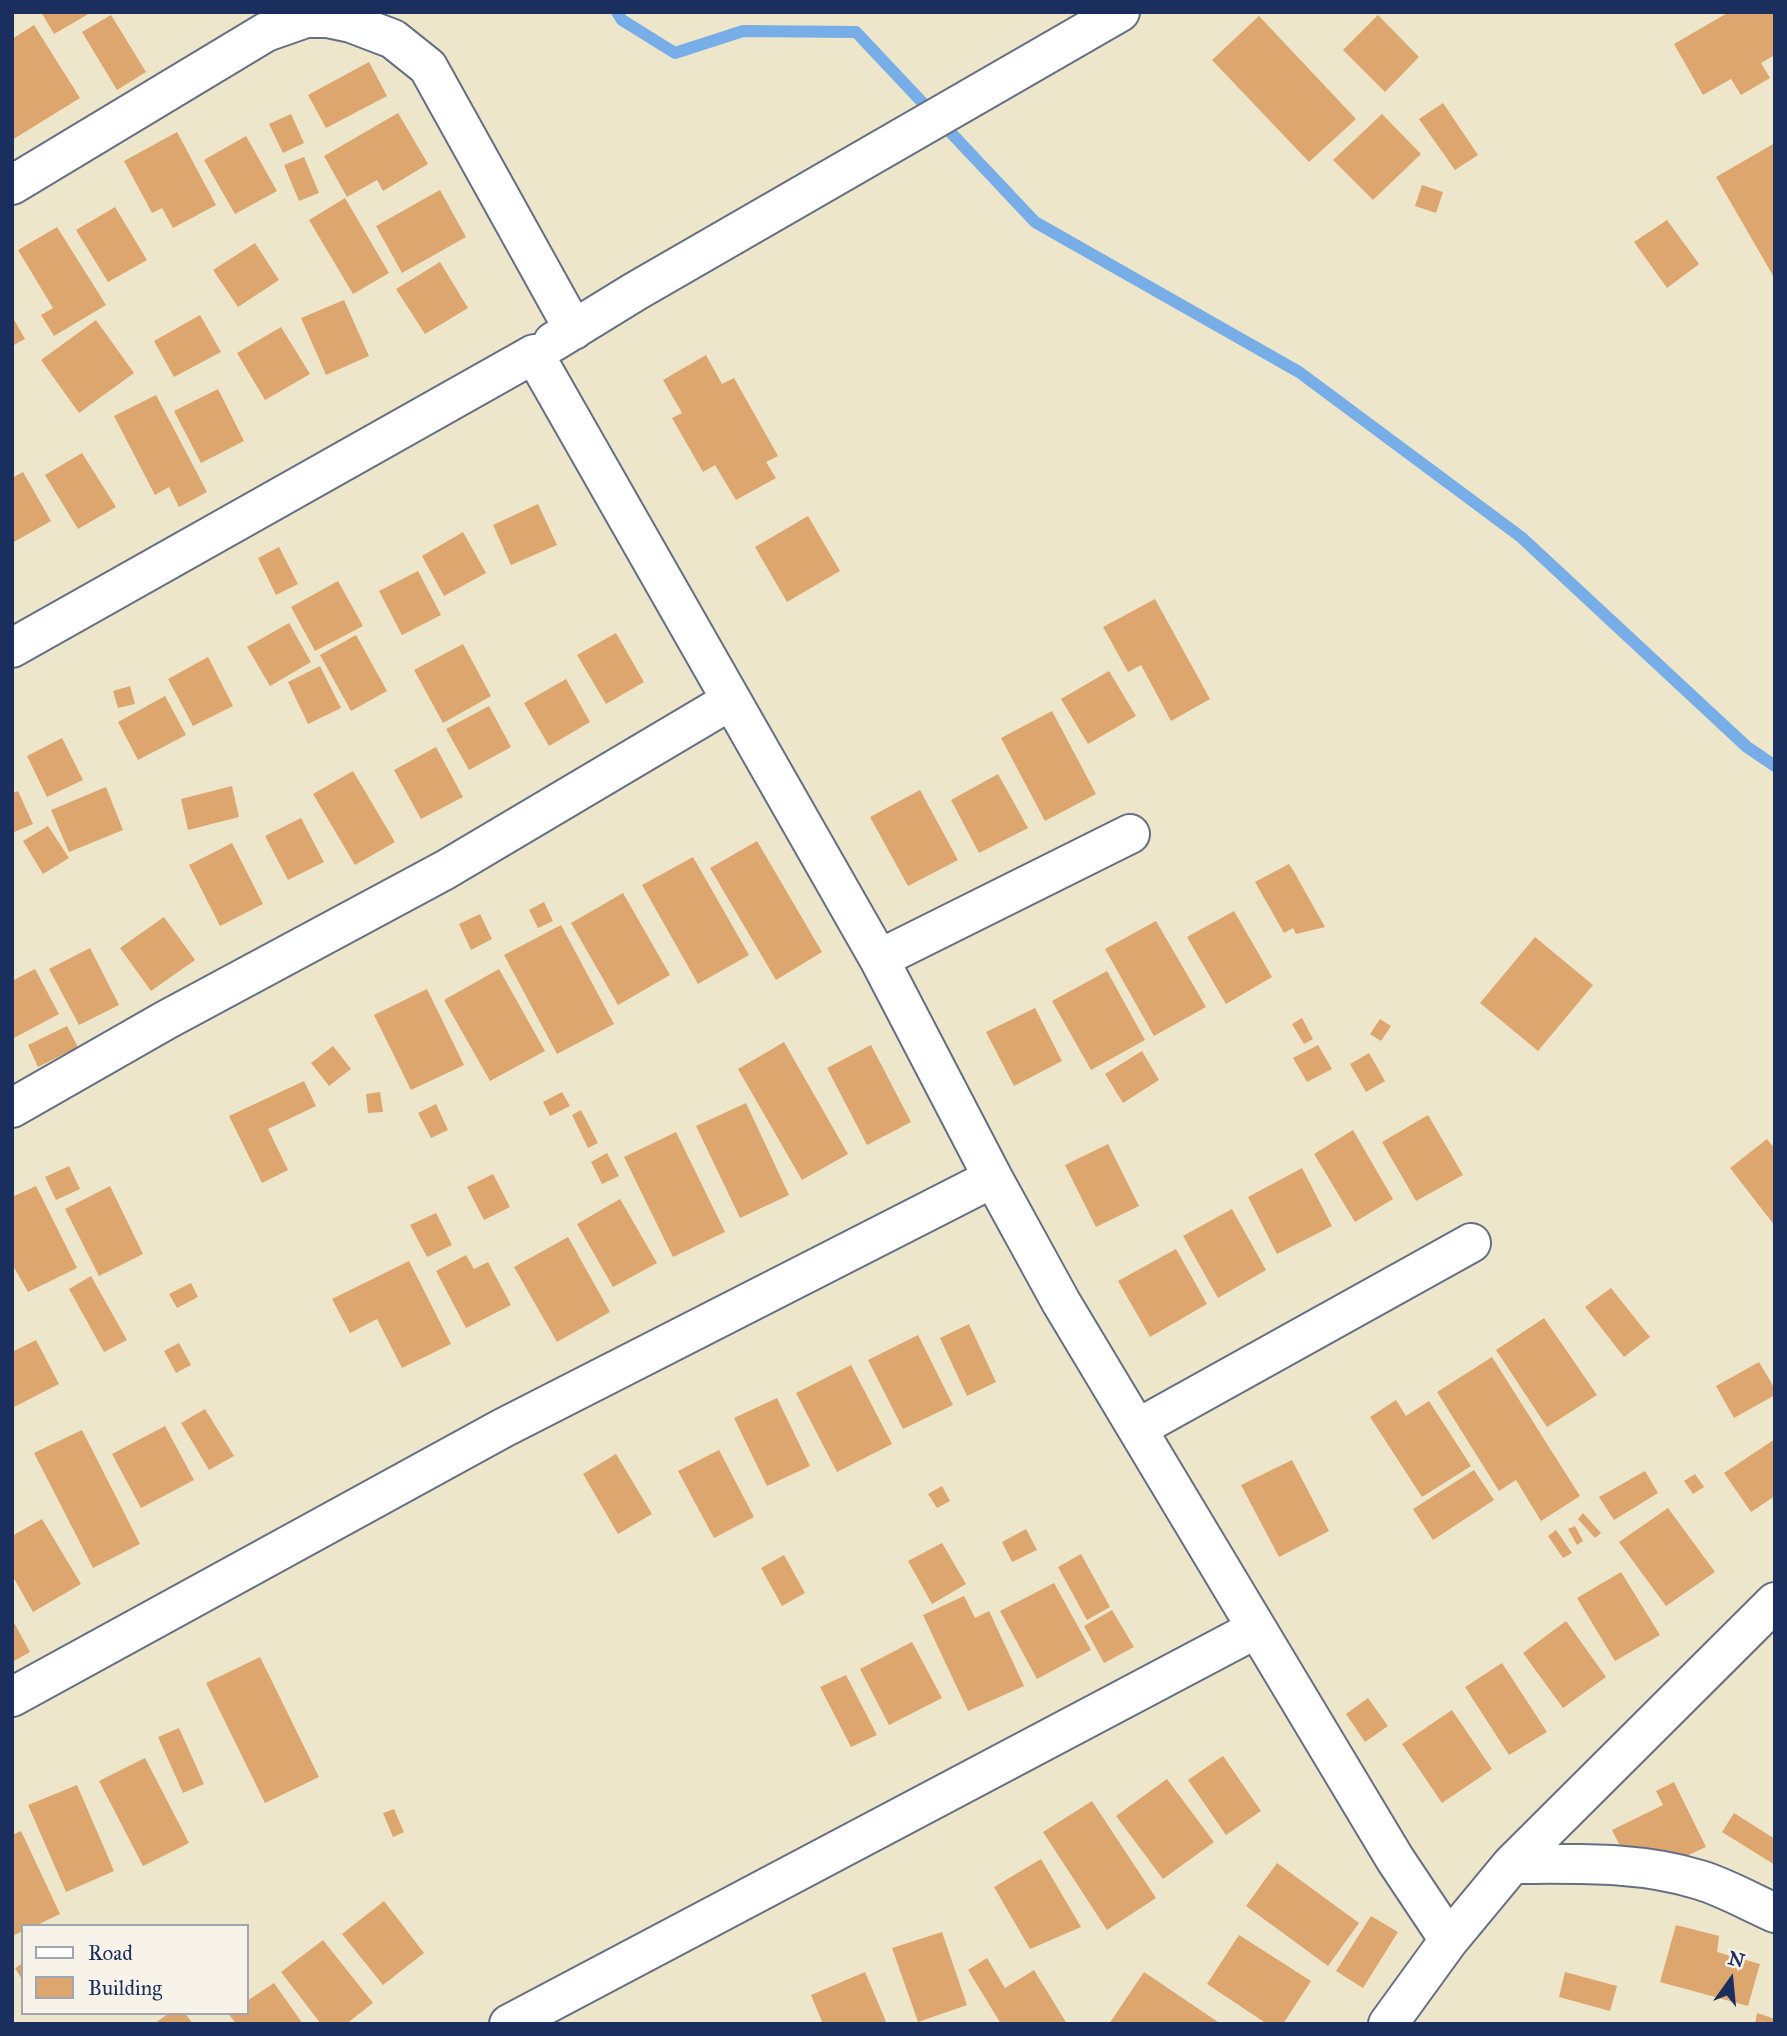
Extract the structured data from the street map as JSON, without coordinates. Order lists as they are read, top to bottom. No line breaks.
{"legend":["Road","Building"],"north":"top"}
